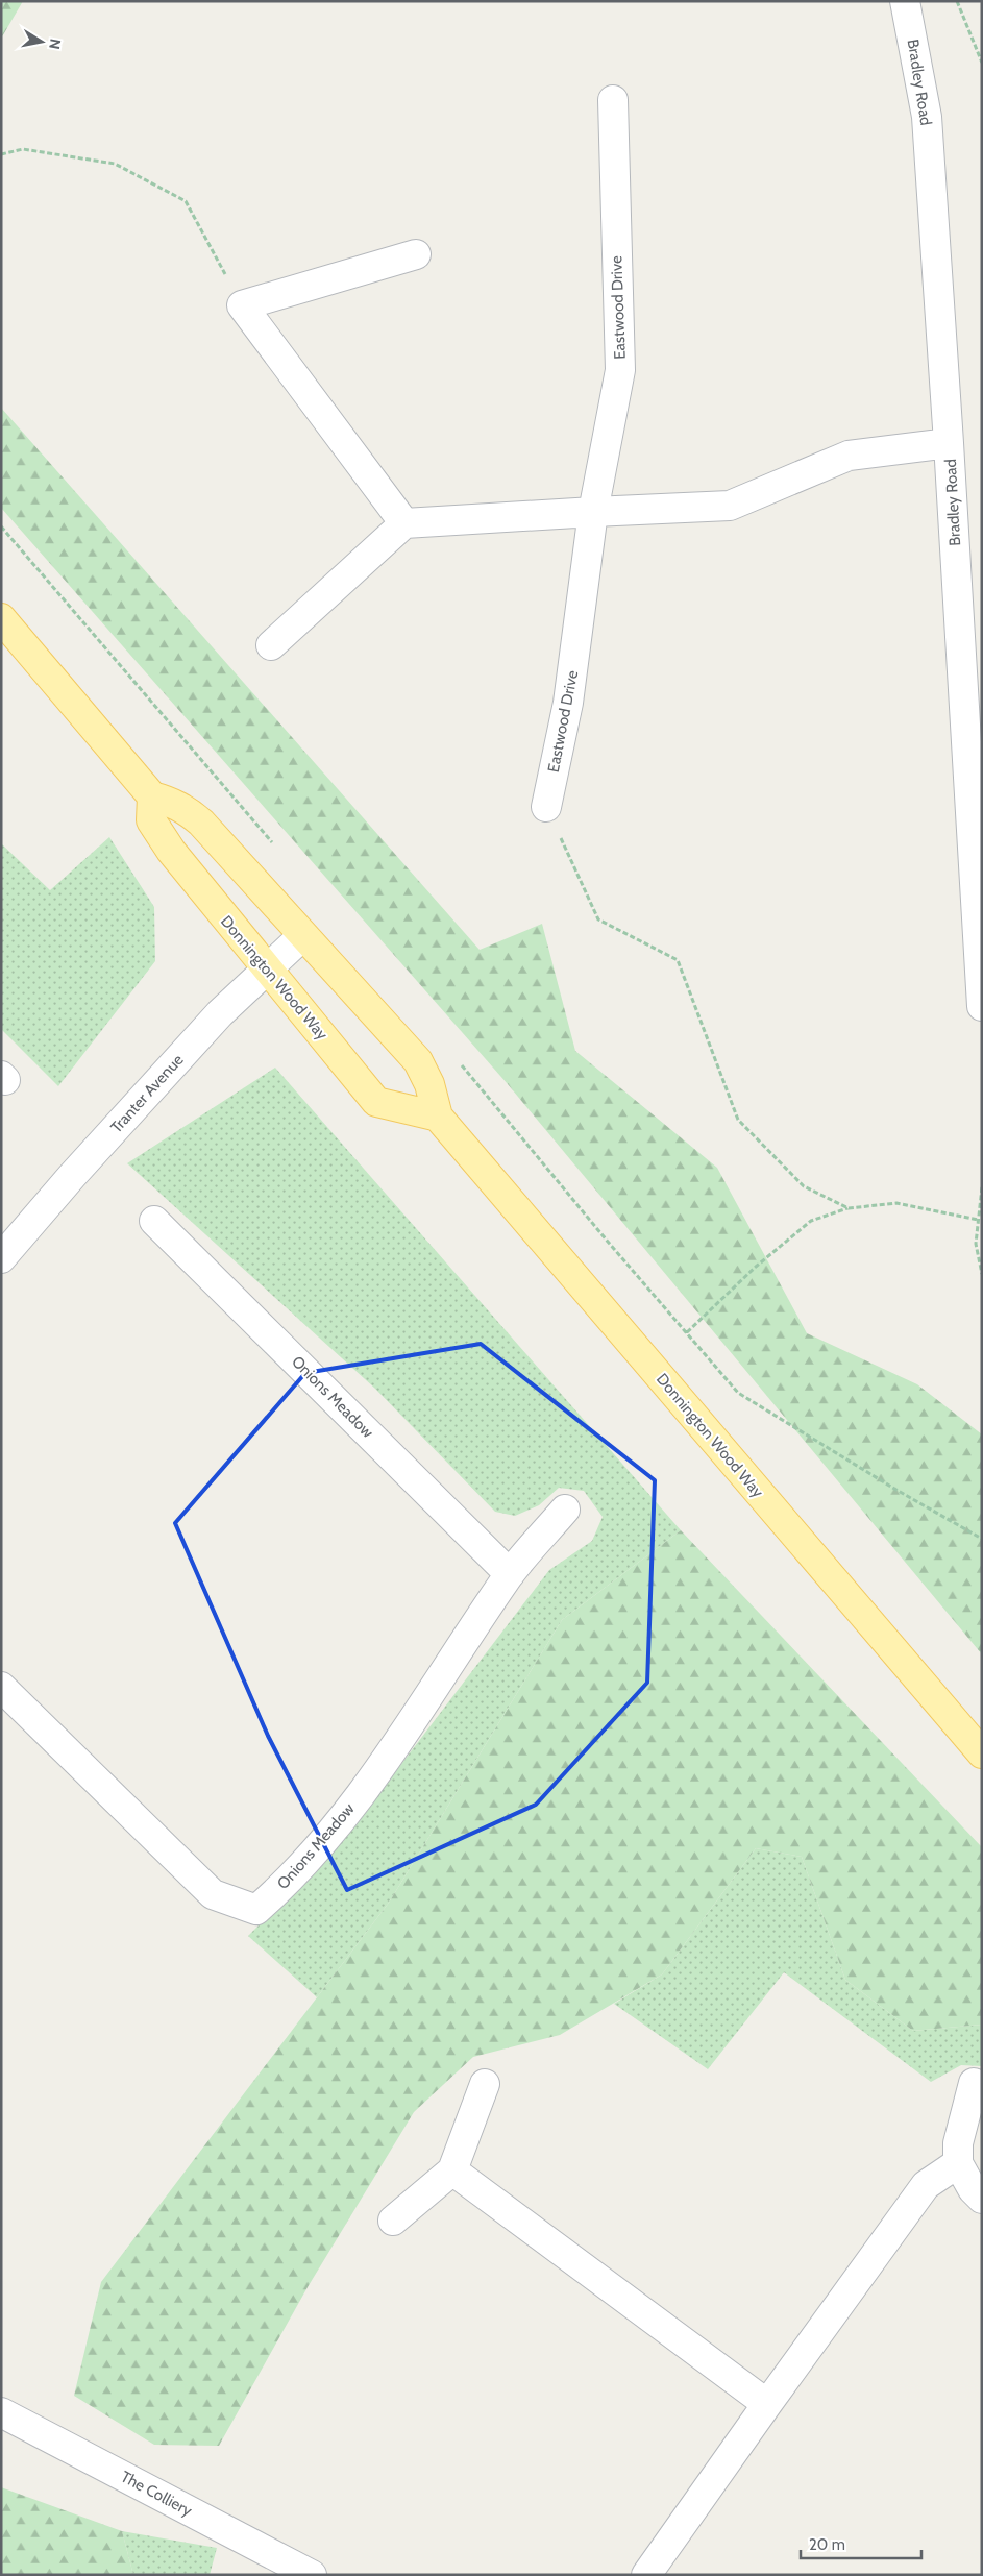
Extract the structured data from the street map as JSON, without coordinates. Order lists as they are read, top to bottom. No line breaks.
{"streets":{"main road":["Donnington Wood Way"],"street":["Bradley Road","Eastwood Drive","Tranter Avenue","Onions Meadow","The Colliery"]},"crossings":[["Donnington Wood Way","Tranter Avenue"]],"scale_bar":"20 m","north":"right"}
